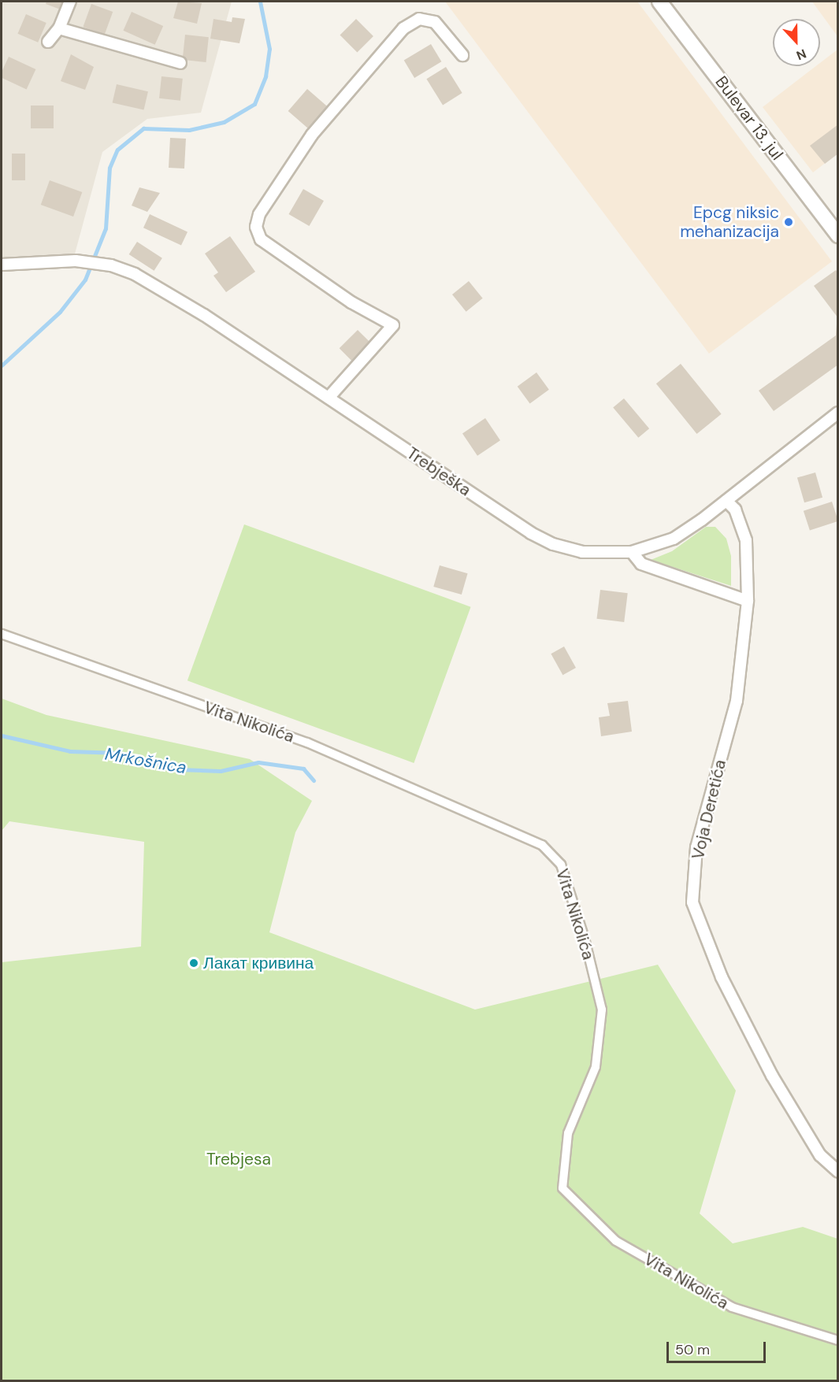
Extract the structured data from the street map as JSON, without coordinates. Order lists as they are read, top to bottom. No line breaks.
{"streets":{"street":["Bulevar 13. jul","Trebješka","Vita Nikolića","Voja Deretića"]},"crossings":[["Trebješka","Voja Deretića"]],"water":["Mrkošnica"],"parks":["Trebjesa"],"places":["Epcg niksic mehanizacija","Лакат кривина"],"scale_bar":"50 m","north":"bottom"}
